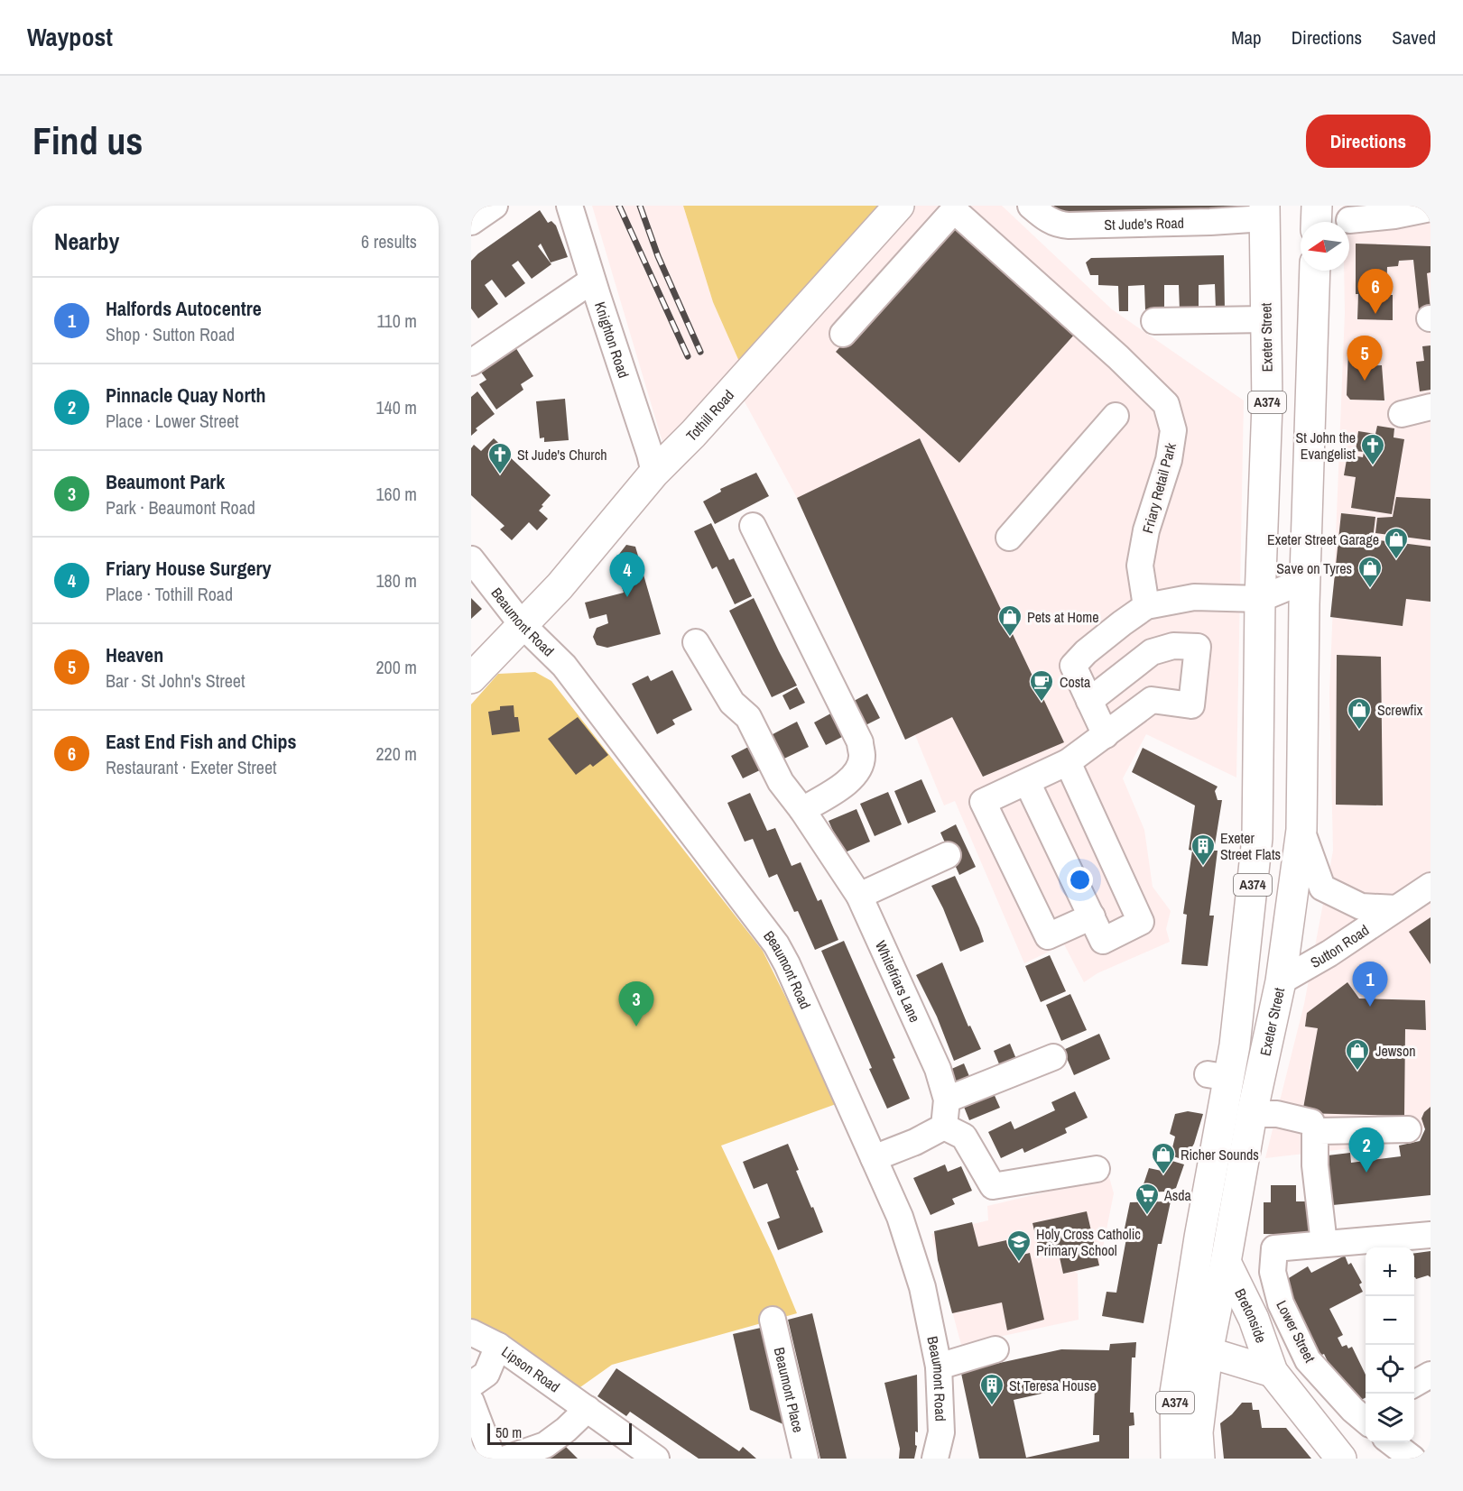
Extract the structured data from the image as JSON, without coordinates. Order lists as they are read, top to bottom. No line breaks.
{"streets":{"main road":["Exeter Street","A374","Tothill Road","Bretonside"],"street":["St Jude's Road","Knighton Road","Friary Retail Park","Beaumont Road","Sutton Road","Whitefriars Lane","Lower Street","Lipson Road","Beaumont Place"]},"crossings":[["St Jude's Road","Exeter Street"],["Exeter Street","Sutton Road"],["Exeter Street","Bretonside"],["Knighton Road","Tothill Road"],["Tothill Road","Beaumont Road"]],"places":{"church":["St John the Evangelist","St Jude's Church"],"shop":["Exeter Street Garage","Save on Tyres","Pets at Home","Screwfix","Jewson","Richer Sounds"],"cafe":["Costa"],"building":["Exeter Street Flats","St Teresa House"],"supermarket":["Asda"],"school or university":["Holy Cross Catholic Primary School"]},"scale_bar":"50 m","north":"left","page":{"header":"Waypost","nav":["Map","Directions","Saved"],"buttons":"Directions","title":"Find us","heading":["Nearby","6 results"],"pins":["6","5","4","1","3","2"],"list":[{"mark":"1","name":"Halfords Autocentre","note":"Shop · Sutton Road","value":"110 m"},{"mark":"2","name":"Pinnacle Quay North","note":"Place · Lower Street","value":"140 m"},{"mark":"3","name":"Beaumont Park","note":"Park · Beaumont Road","value":"160 m"},{"mark":"4","name":"Friary House Surgery","note":"Place · Tothill Road","value":"180 m"},{"mark":"5","name":"Heaven","note":"Bar · St John's Street","value":"200 m"},{"mark":"6","name":"East End Fish and Chips","note":"Restaurant · Exeter Street","value":"220 m"}],"map_buttons":["+","−"],"scale":"50 m"}}
